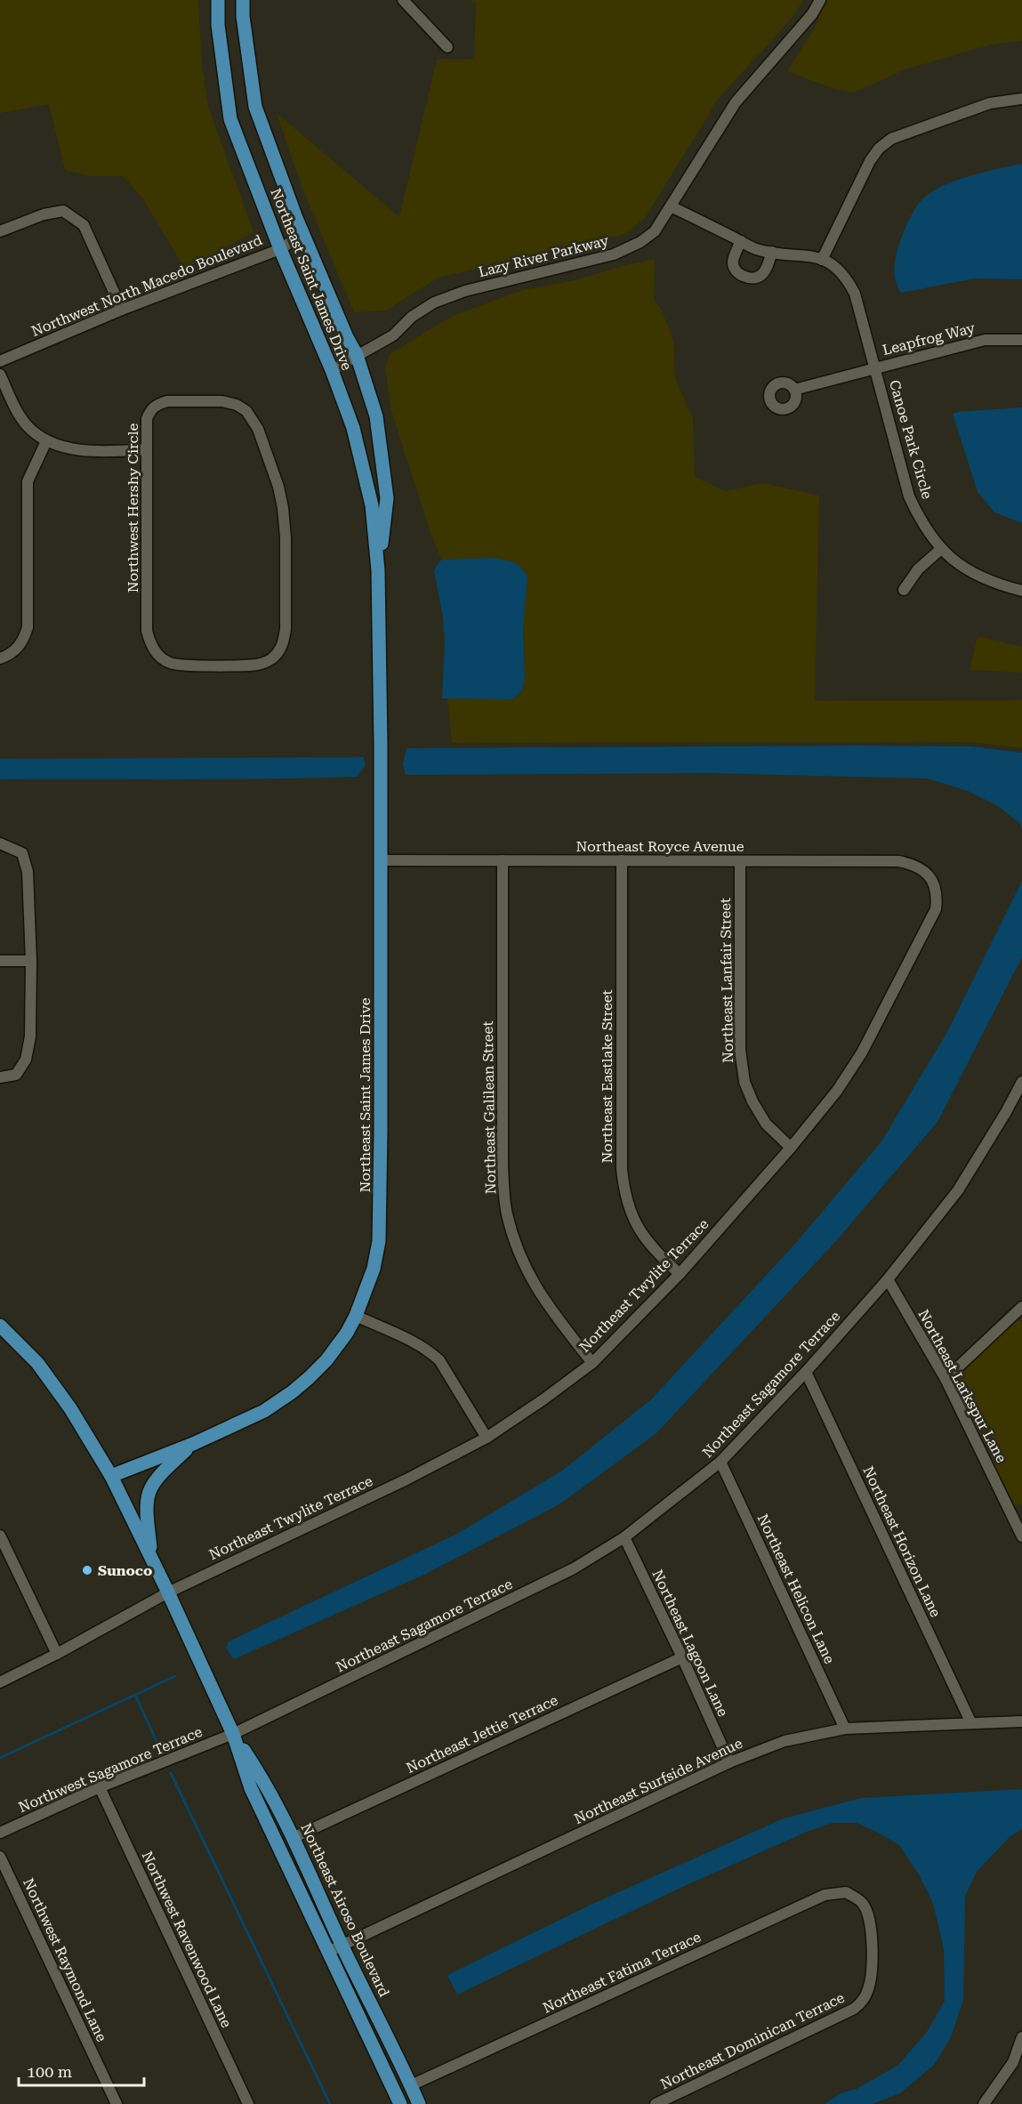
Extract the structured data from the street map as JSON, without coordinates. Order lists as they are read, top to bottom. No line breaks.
{"streets":{"main road":["Northeast Saint James Drive","Northeast Airoso Boulevard"],"street":["Lazy River Parkway","Northwest North Macedo Boulevard","Leapfrog Way","Canoe Park Circle","Northwest Hershy Circle","Northeast Royce Avenue","Northeast Lanfair Street","Northeast Eastlake Street","Northeast Galilean Street","Northeast Twylite Terrace","Northeast Sagamore Terrace","Northeast Larkspur Lane","Northeast Horizon Lane","Northeast Helicon Lane","Northeast Lagoon Lane","Northeast Jettie Terrace","Northwest Sagamore Terrace","Northeast Surfside Avenue","Northwest Ravenwood Lane","Northwest Raymond Lane","Northeast Fatima Terrace","Northeast Dominican Terrace"]},"crossings":[["Lazy River Parkway","Northeast Saint James Drive"],["Northeast Saint James Drive","Northwest North Macedo Boulevard"],["Northeast Saint James Drive","Northeast Royce Avenue"],["Northeast Saint James Drive","Northeast Airoso Boulevard"],["Leapfrog Way","Canoe Park Circle"],["Northeast Royce Avenue","Northeast Lanfair Street"],["Northeast Royce Avenue","Northeast Eastlake Street"],["Northeast Royce Avenue","Northeast Galilean Street"],["Northeast Royce Avenue","Northeast Twylite Terrace"],["Northeast Lanfair Street","Northeast Twylite Terrace"],["Northeast Eastlake Street","Northeast Twylite Terrace"],["Northeast Galilean Street","Northeast Twylite Terrace"],["Northeast Twylite Terrace","Northeast Airoso Boulevard"],["Northeast Sagamore Terrace","Northeast Larkspur Lane"],["Northeast Sagamore Terrace","Northeast Horizon Lane"],["Northeast Sagamore Terrace","Northeast Helicon Lane"],["Northeast Sagamore Terrace","Northeast Lagoon Lane"],["Northeast Sagamore Terrace","Northwest Sagamore Terrace"],["Northeast Sagamore Terrace","Northeast Airoso Boulevard"],["Northeast Horizon Lane","Northeast Surfside Avenue"],["Northeast Helicon Lane","Northeast Surfside Avenue"],["Northeast Lagoon Lane","Northeast Jettie Terrace"],["Northeast Lagoon Lane","Northeast Surfside Avenue"],["Northeast Jettie Terrace","Northeast Airoso Boulevard"],["Northwest Sagamore Terrace","Northeast Airoso Boulevard"],["Northwest Sagamore Terrace","Northwest Ravenwood Lane"],["Northeast Surfside Avenue","Northeast Airoso Boulevard"],["Northeast Airoso Boulevard","Northeast Fatima Terrace"],["Northeast Fatima Terrace","Northeast Dominican Terrace"]],"places":["Sunoco"],"scale_bar":"100 m"}
